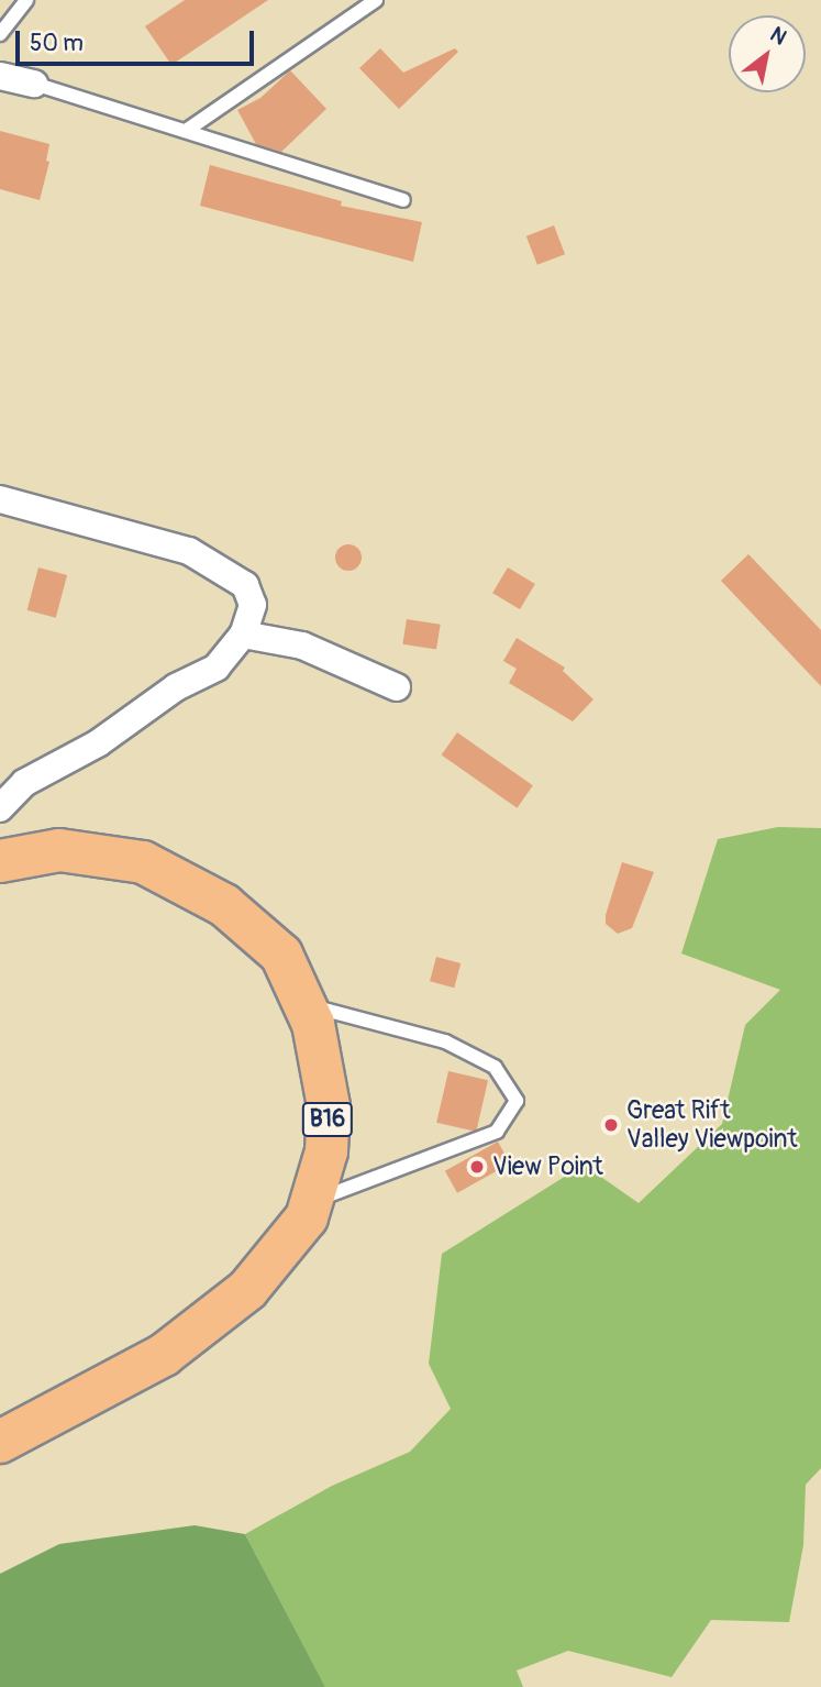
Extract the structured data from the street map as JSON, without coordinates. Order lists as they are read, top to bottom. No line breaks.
{"streets":{"main road":["B16"]},"places":["Great Rift Valley Viewpoint","View Point"],"scale_bar":"50 m","north":"top right"}
